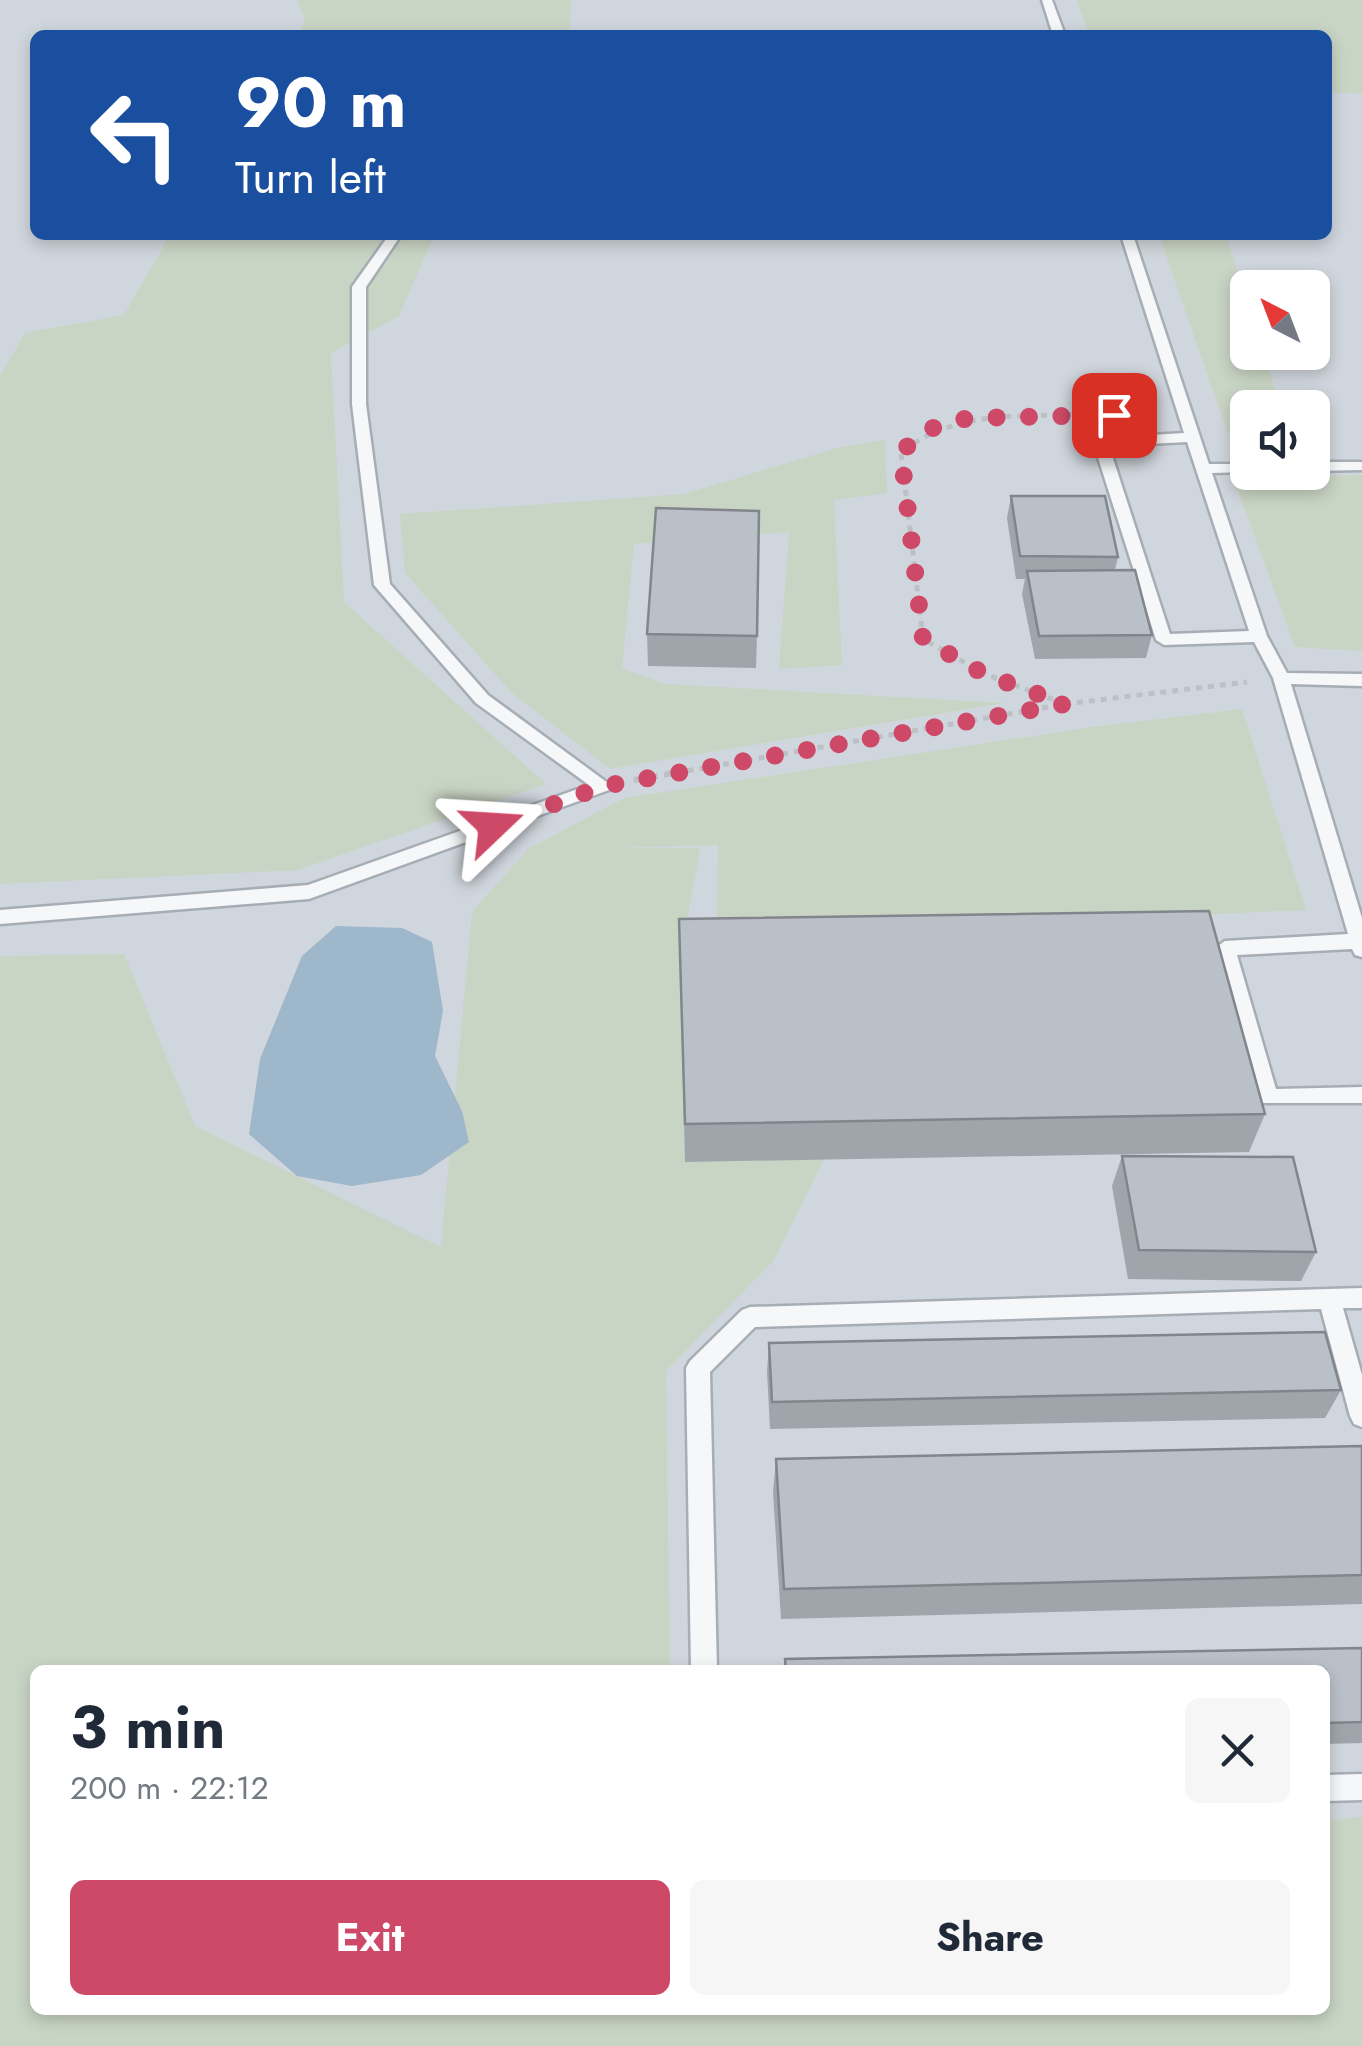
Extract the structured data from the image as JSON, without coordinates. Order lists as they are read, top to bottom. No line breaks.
{"north":"top left","page":{"turn":["90 m","Turn left"],"heading":["3 min","200 m · 22:12"],"buttons":["Exit","Share"]}}
